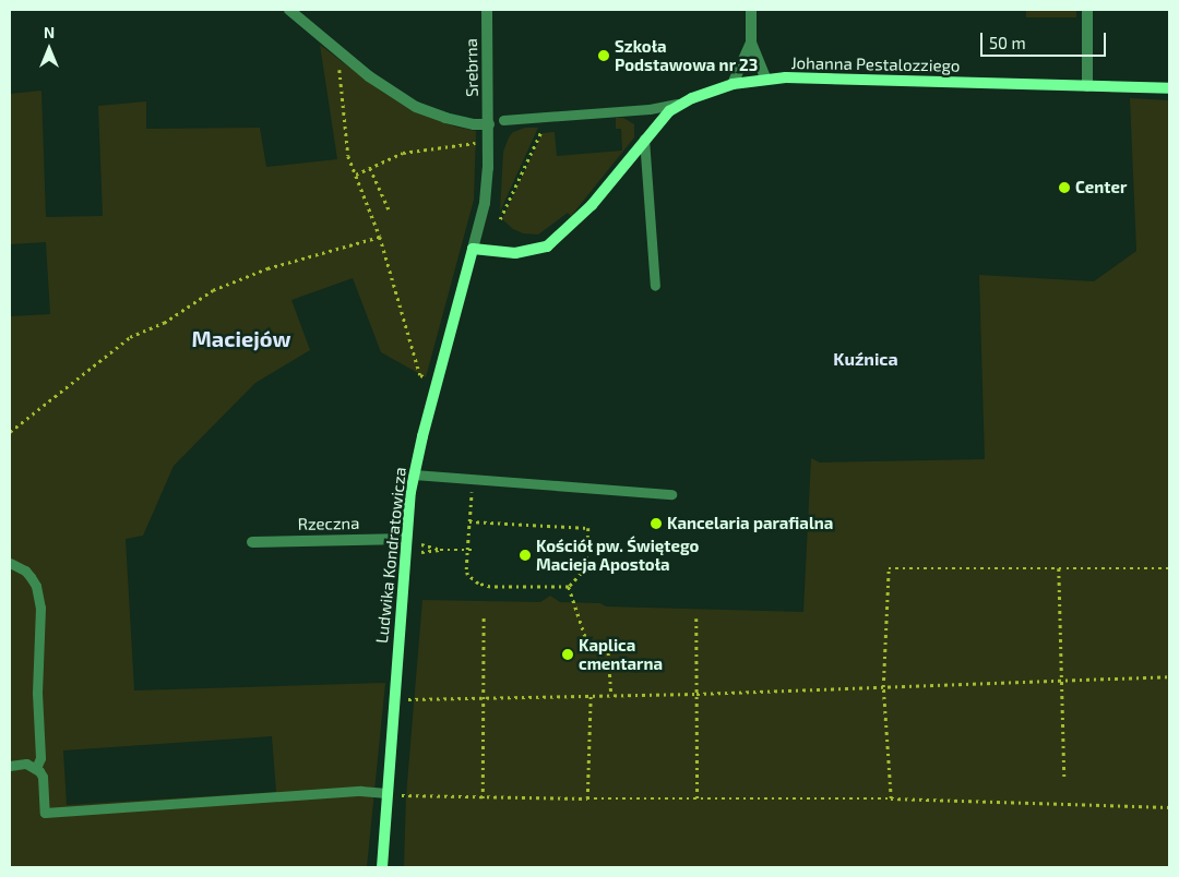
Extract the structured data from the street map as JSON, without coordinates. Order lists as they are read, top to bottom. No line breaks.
{"streets":{"street":["Johanna Pestalozziego","Srebrna","Rzeczna","Ludwika Kondratowicza"]},"crossings":[["Johanna Pestalozziego","Ludwika Kondratowicza"],["Srebrna","Ludwika Kondratowicza"],["Rzeczna","Ludwika Kondratowicza"]],"districts":["Maciejów","Kuźnica"],"places":["Szkoła Podstawowa nr 23","Center","Kancelaria parafialna","Kościół pw. Świętego Macieja Apostoła","Kaplica cmentarna"],"scale_bar":"50 m","north":"top"}
